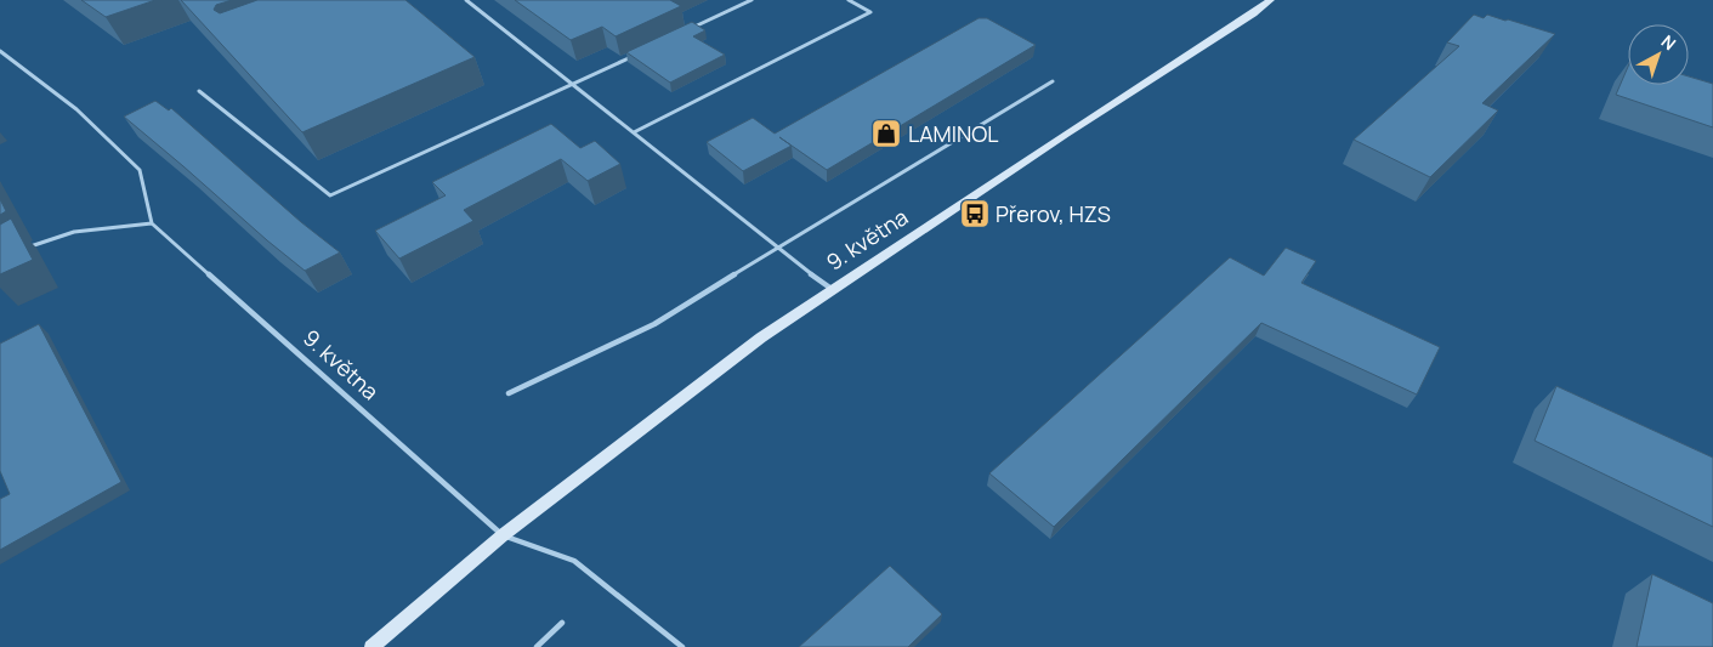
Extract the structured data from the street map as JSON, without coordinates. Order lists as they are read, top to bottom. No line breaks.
{"streets":{"street":["9. května"]},"places":{"shop":["LAMINOL"],"bus stop":["Přerov, HZS"]},"north":"top right"}
